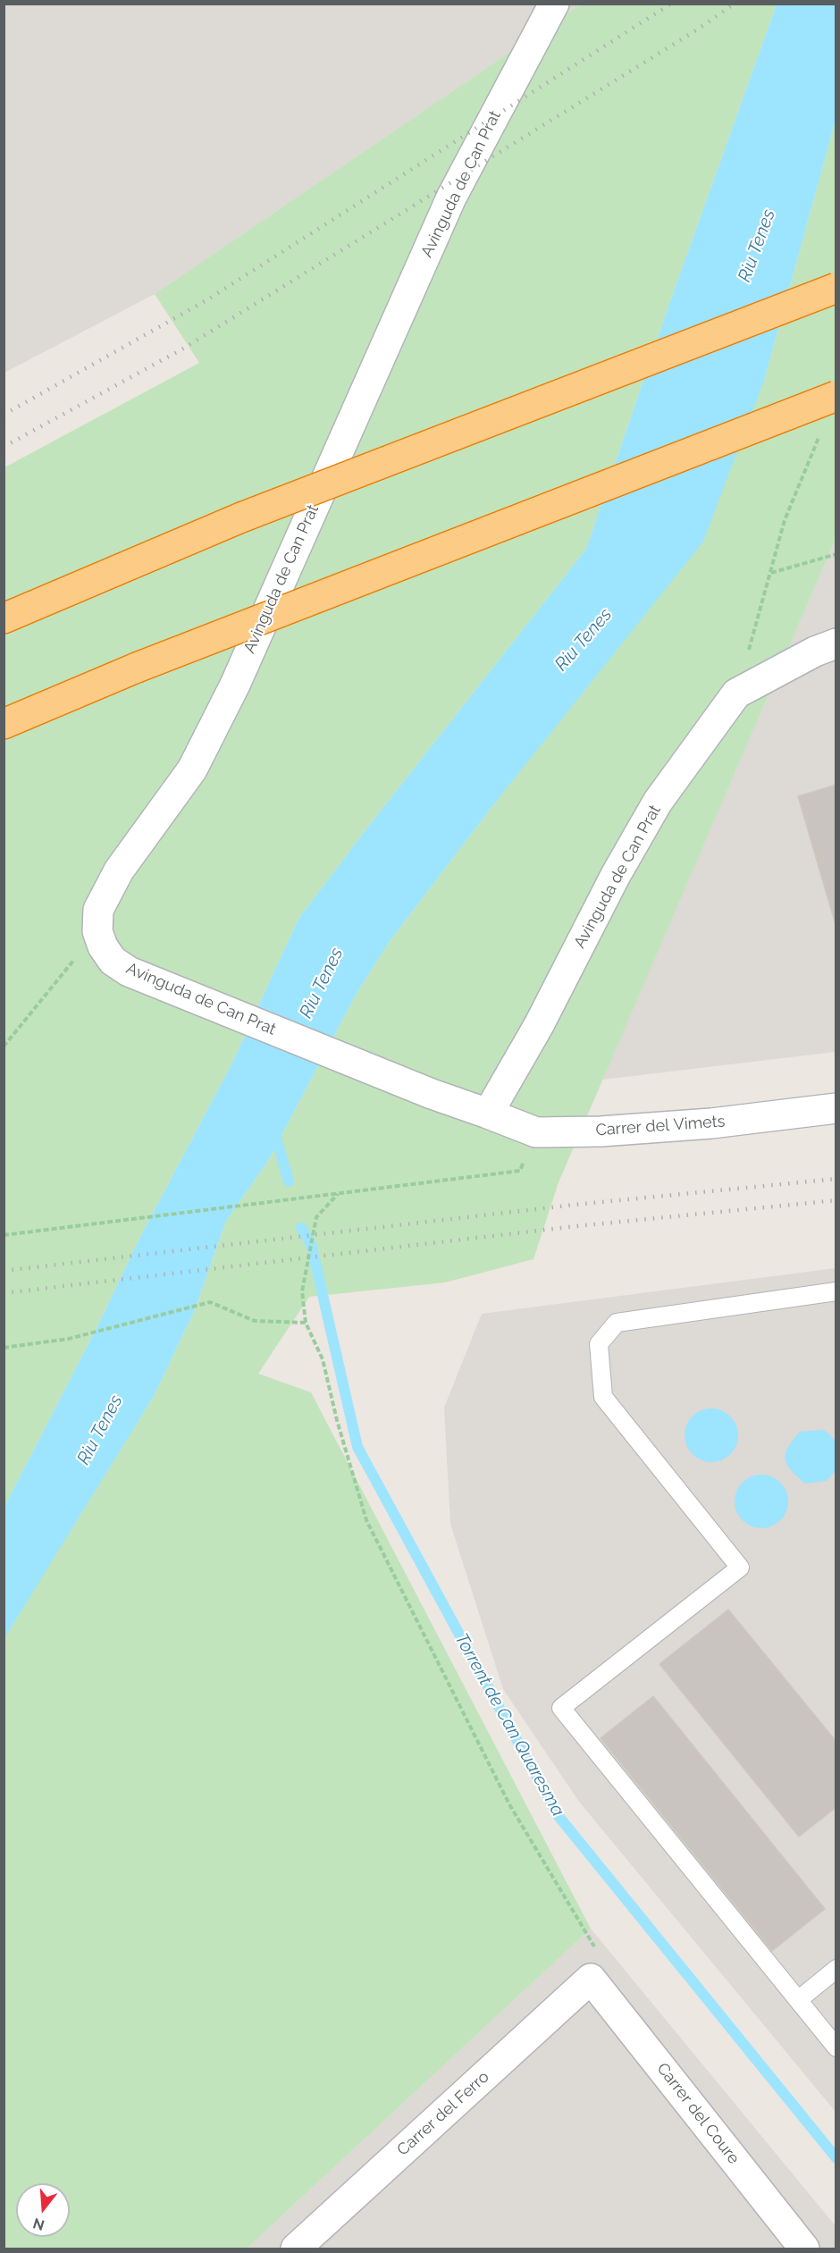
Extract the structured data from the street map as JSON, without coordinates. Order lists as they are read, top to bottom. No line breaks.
{"streets":{"street":["Avinguda de Can Prat","Carrer del Vimets","Carrer del Ferro","Carrer del Coure"]},"crossings":[["Avinguda de Can Prat","Carrer del Vimets"],["Carrer del Ferro","Carrer del Coure"]],"water":["Riu Tenes","Torrent de Can Quaresma"],"north":"bottom"}
